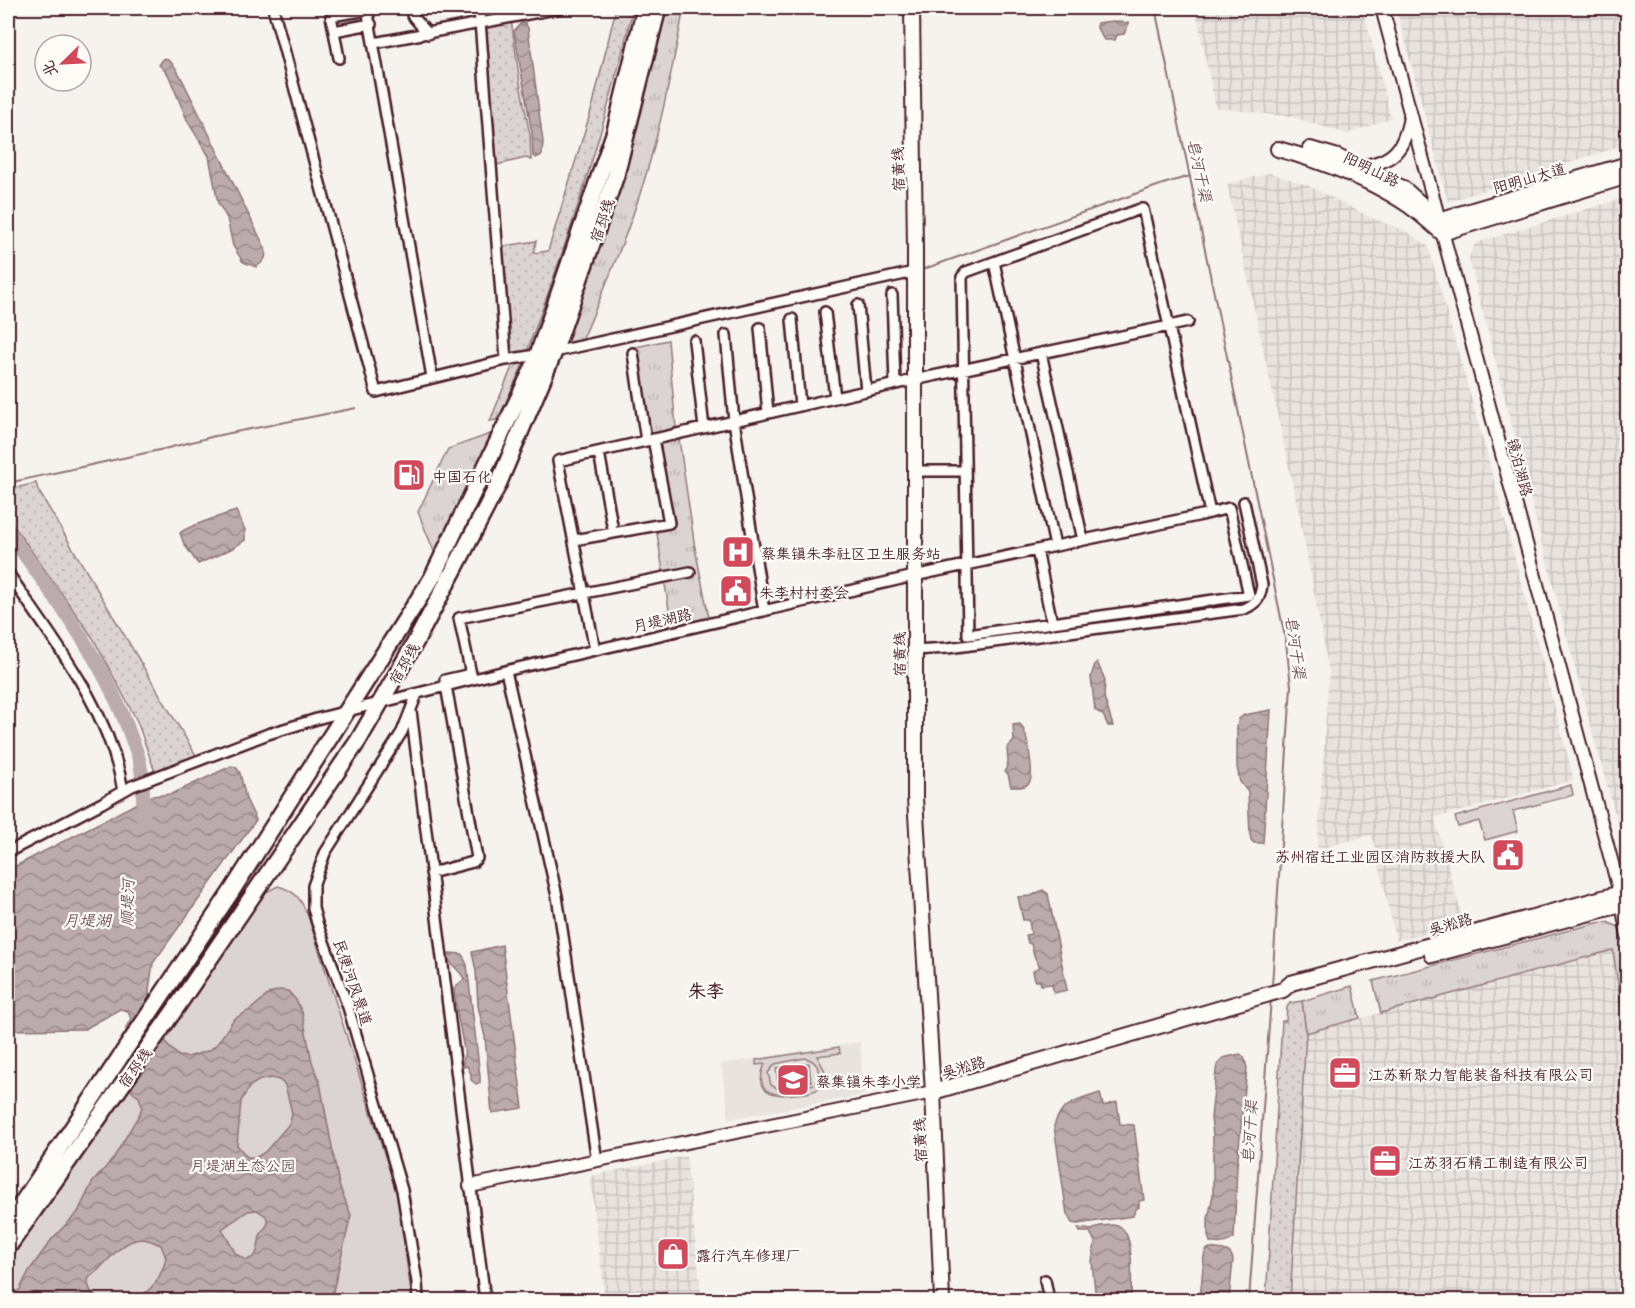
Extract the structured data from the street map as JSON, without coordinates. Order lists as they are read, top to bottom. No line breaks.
{"streets":{"main road":["阳明山路","宿黄线","阳明山大道","宿邳线","吴淞路"],"street":["镜泊湖路","月堤湖路","民便河风景道"]},"crossings":[["阳明山路","阳明山大道"],["阳明山路","镜泊湖路"],["宿黄线","月堤湖路"],["宿黄线","吴淞路"],["阳明山大道","镜泊湖路"],["宿邳线","月堤湖路"],["镜泊湖路","吴淞路"],["月堤湖路","民便河风景道"]],"districts":["朱李"],"water":["皂河干渠","顺堤河","月堤湖"],"parks":["月堤湖生态公园"],"places":{"fuel station":["中国石化"],"hospital":["蔡集镇朱李社区卫生服务站"],"public building":["朱李村村委会","苏州宿迁工业园区消防救援大队"],"office":["江苏新聚力智能装备科技有限公司","江苏羽石精工制造有限公司"],"school or university":["蔡集镇朱李小学"],"shop":["露行汽车修理厂"]},"north":"bottom left"}
